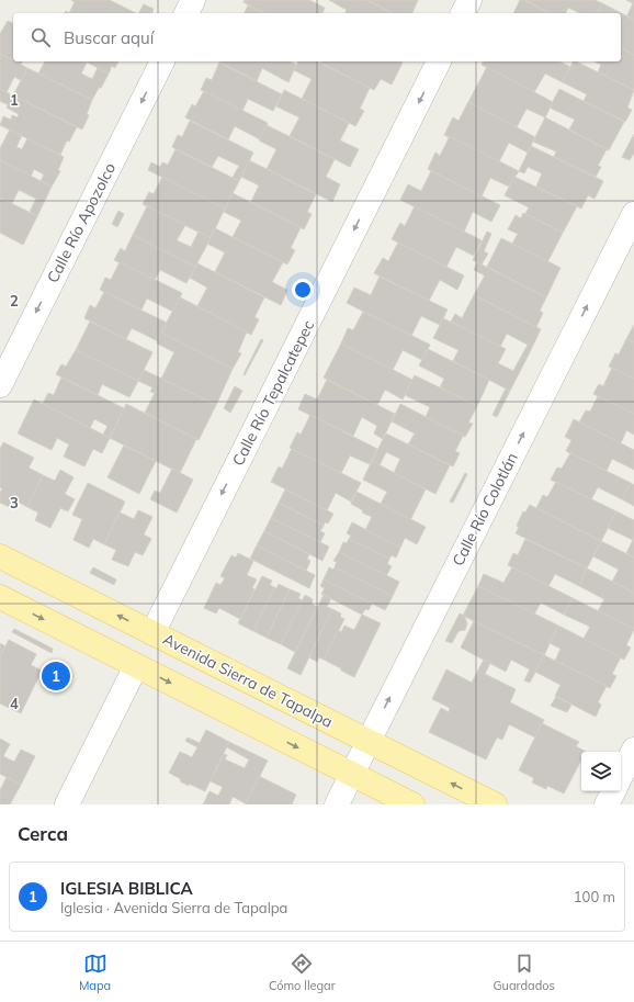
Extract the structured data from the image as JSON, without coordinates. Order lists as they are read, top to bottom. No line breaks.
{"streets":{"main road":["Avenida Sierra de Tapalpa"],"street":["Calle Río Apozolco","Calle Río Tepalcatepec","Calle Río Colotlán"]},"crossings":[["Calle Río Tepalcatepec","Avenida Sierra de Tapalpa"],["Calle Río Colotlán","Avenida Sierra de Tapalpa"]],"one_way":["Calle Río Apozolco","Calle Río Tepalcatepec","Calle Río Colotlán"],"page":{"search":"Buscar aquí","pins":"1","heading":"Cerca","list":[{"mark":"1","name":"IGLESIA BIBLICA","note":"Iglesia · Avenida Sierra de Tapalpa","value":"100 m"}],"nav":["Mapa","Cómo llegar","Guardados"]},"grid":{"rows":["1","2","3","4"]}}
